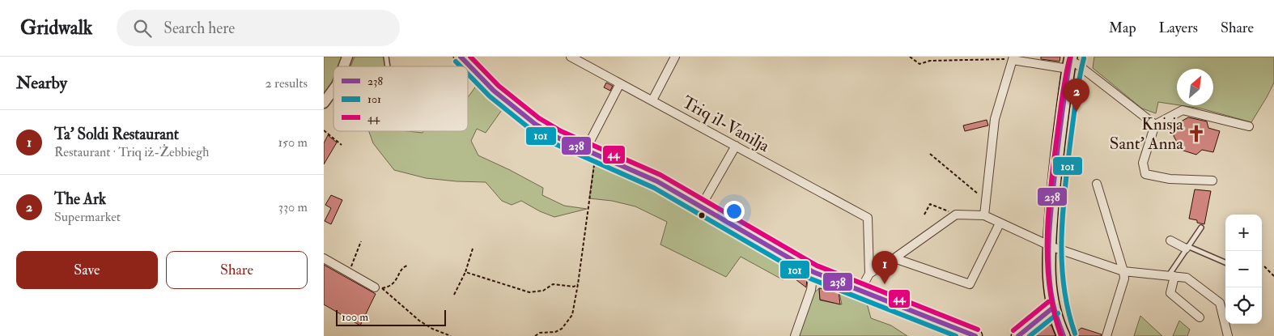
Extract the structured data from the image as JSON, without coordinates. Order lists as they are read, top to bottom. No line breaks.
{"streets":{"street":["Triq il-Vanilja"]},"places":{"church":["Knisja Sant' Anna"]},"lines":["transit line 238","transit line 44","transit line 101"],"legend":["238","101","44"],"scale_bar":"100 m","north":"top right","page":{"header":"Gridwalk","search":"Search here","nav":["Map","Layers","Share"],"heading":["Nearby","2 results"],"pins":["2","1"],"list":[{"mark":"1","name":"Ta' Soldi Restaurant","note":"Restaurant · Triq iż-Żebbiegħ","value":"150 m"},{"mark":"2","name":"The Ark","note":"Supermarket","value":"330 m"}],"map_buttons":["+","−"],"buttons":["Save","Share"],"scale":"100 m"}}
